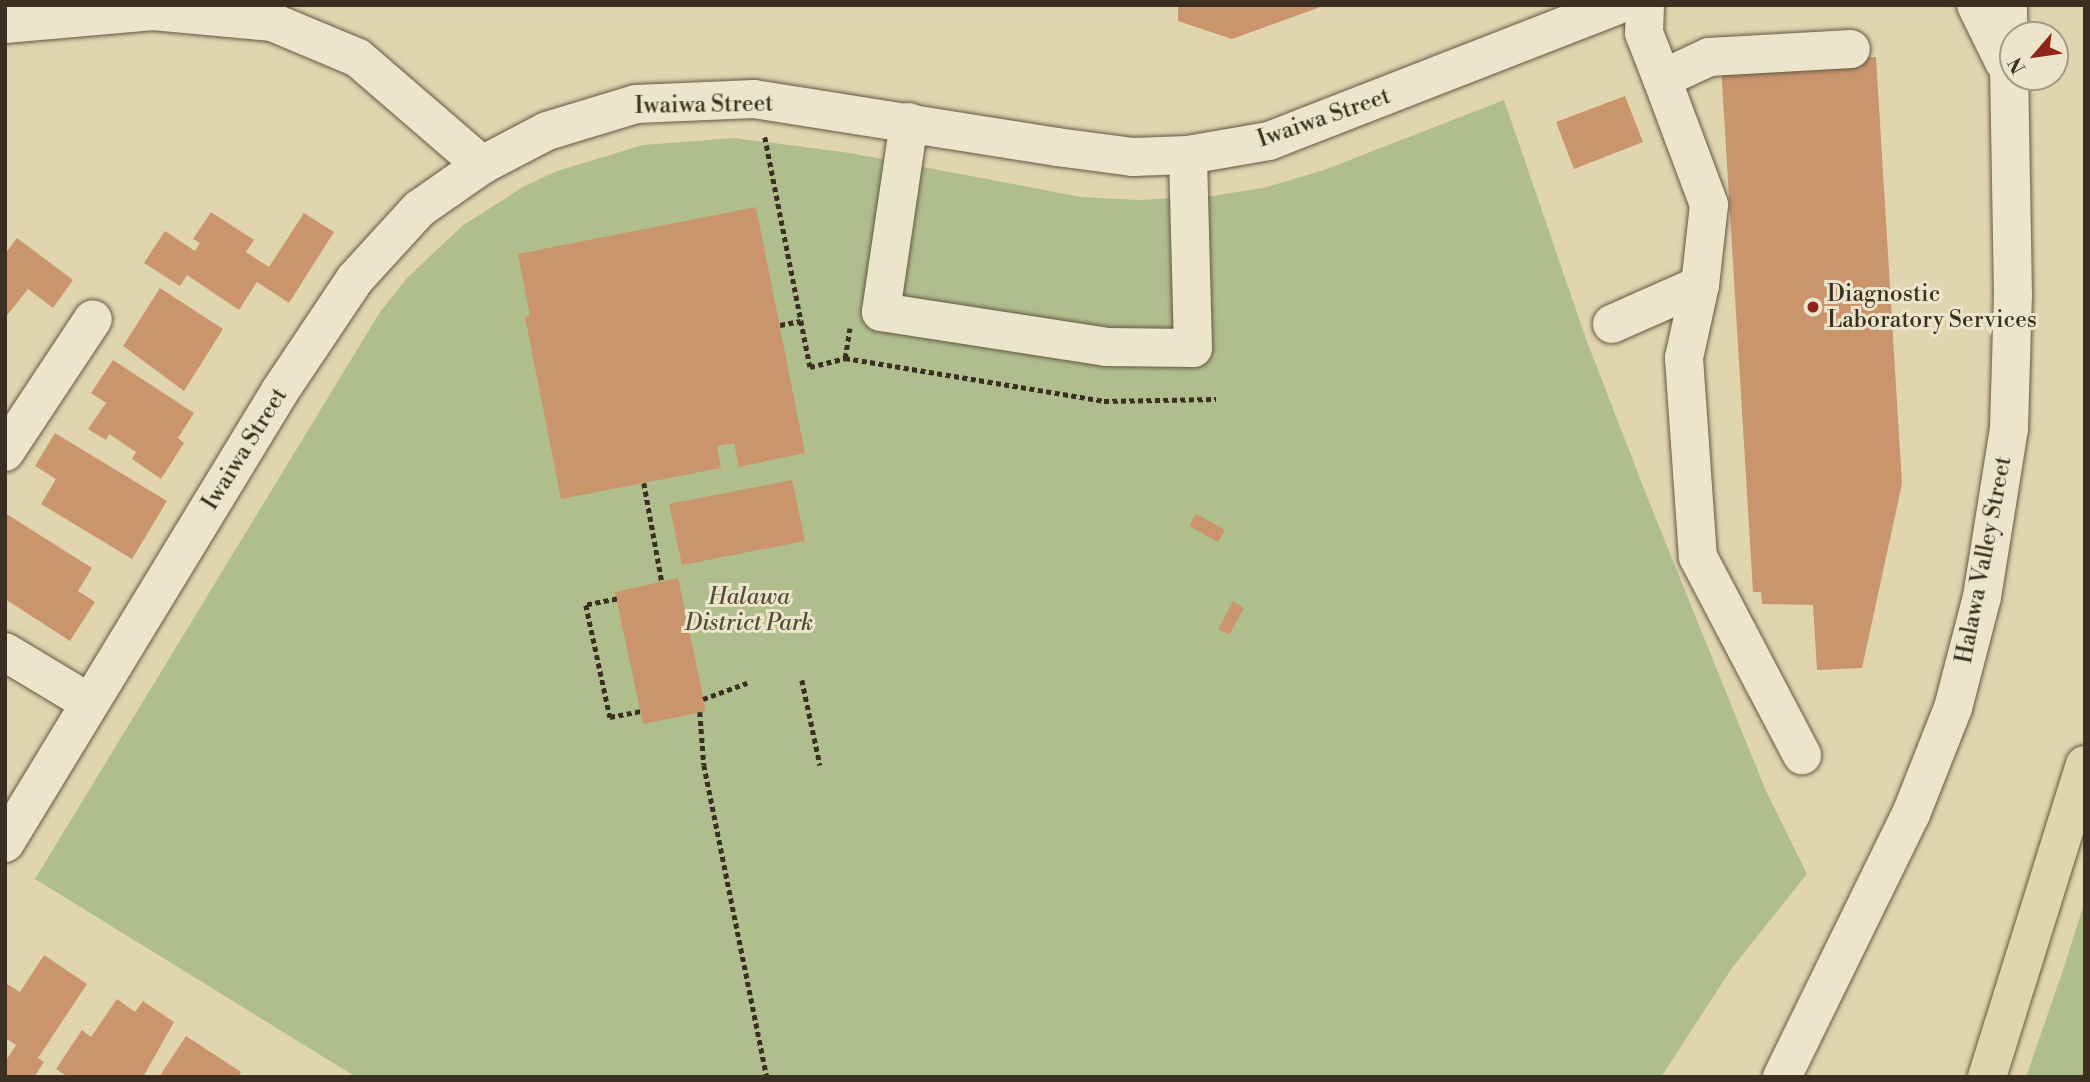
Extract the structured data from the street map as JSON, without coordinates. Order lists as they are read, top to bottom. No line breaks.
{"streets":{"street":["Iwaiwa Street","Halawa Valley Street"]},"parks":["Halawa District Park"],"places":["Diagnostic Laboratory Services"],"north":"bottom left"}
